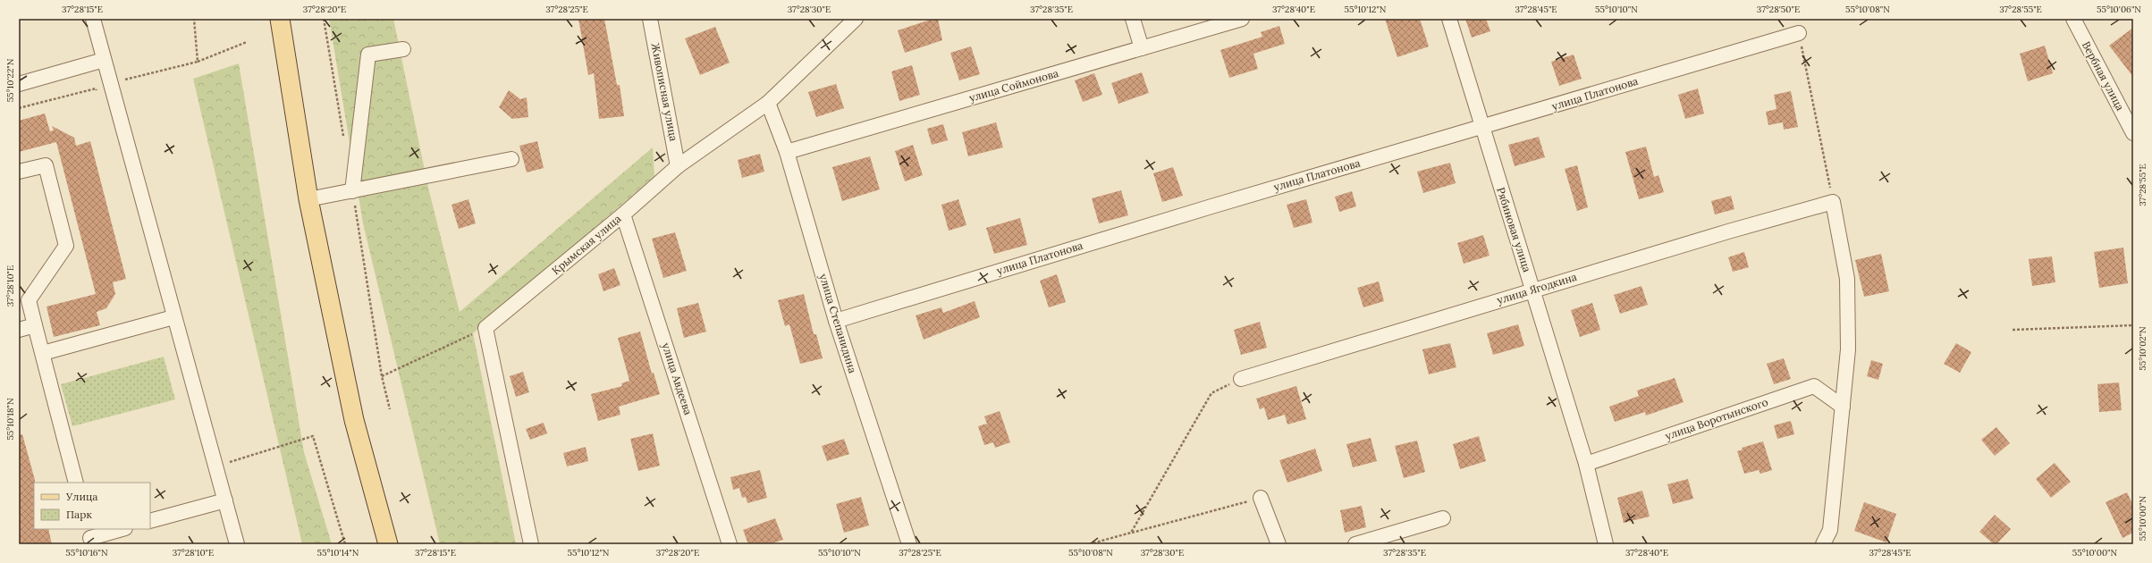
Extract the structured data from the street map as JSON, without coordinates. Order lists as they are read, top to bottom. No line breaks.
{"streets":{"street":["Вербная улица","улица Соймонова","Живописная улица","улица Платонова","Рябиновая улица","Крымская улица","улица Ягодкина","улица Степанидина","улица Авдеева","улица Воротынского"]},"crossings":[["улица Соймонова","улица Степанидина"],["Живописная улица","Крымская улица"],["улица Платонова","Рябиновая улица"],["улица Платонова","улица Степанидина"],["Рябиновая улица","улица Ягодкина"],["Рябиновая улица","улица Воротынского"],["Крымская улица","улица Степанидина"],["Крымская улица","улица Авдеева"]],"legend":["Улица","Парк"],"coordinates":["37°28'15\"E","37°28'20\"E","37°28'25\"E","37°28'30\"E","37°28'35\"E","37°28'40\"E","55°10'12\"N","37°28'45\"E","55°10'10\"N","37°28'50\"E","55°10'08\"N","37°28'55\"E","55°10'06\"N","55°10'22\"N","37°28'10\"E","55°10'02\"N","55°10'18\"N","55°10'00\"N","55°10'16\"N","55°10'14\"N"]}
